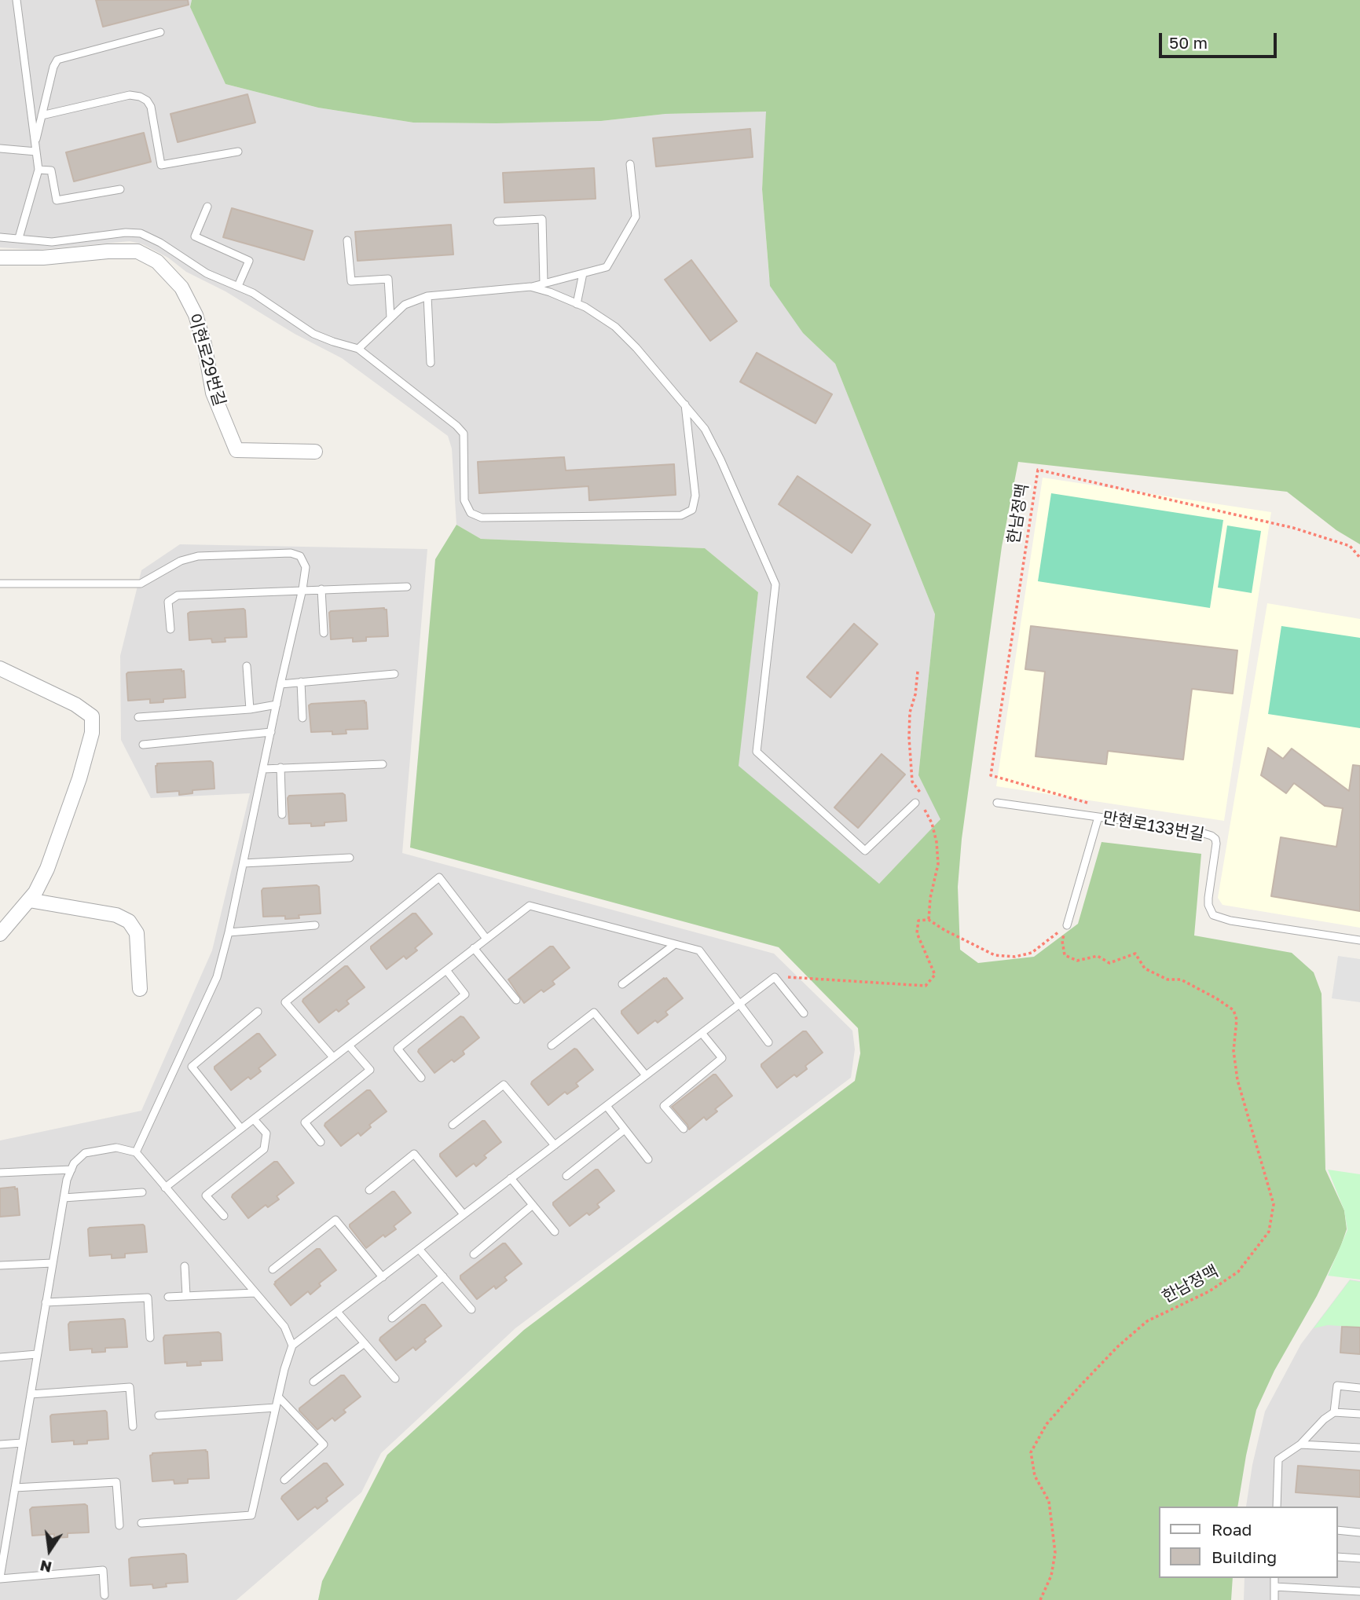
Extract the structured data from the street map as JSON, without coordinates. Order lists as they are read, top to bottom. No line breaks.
{"streets":{"street":["이현로29번길"],"lane":["만현로133번길"],"path":["한남정맥"]},"crossings":[["한남정맥","만현로133번길"]],"legend":["Road","Building"],"scale_bar":"50 m","north":"bottom"}
